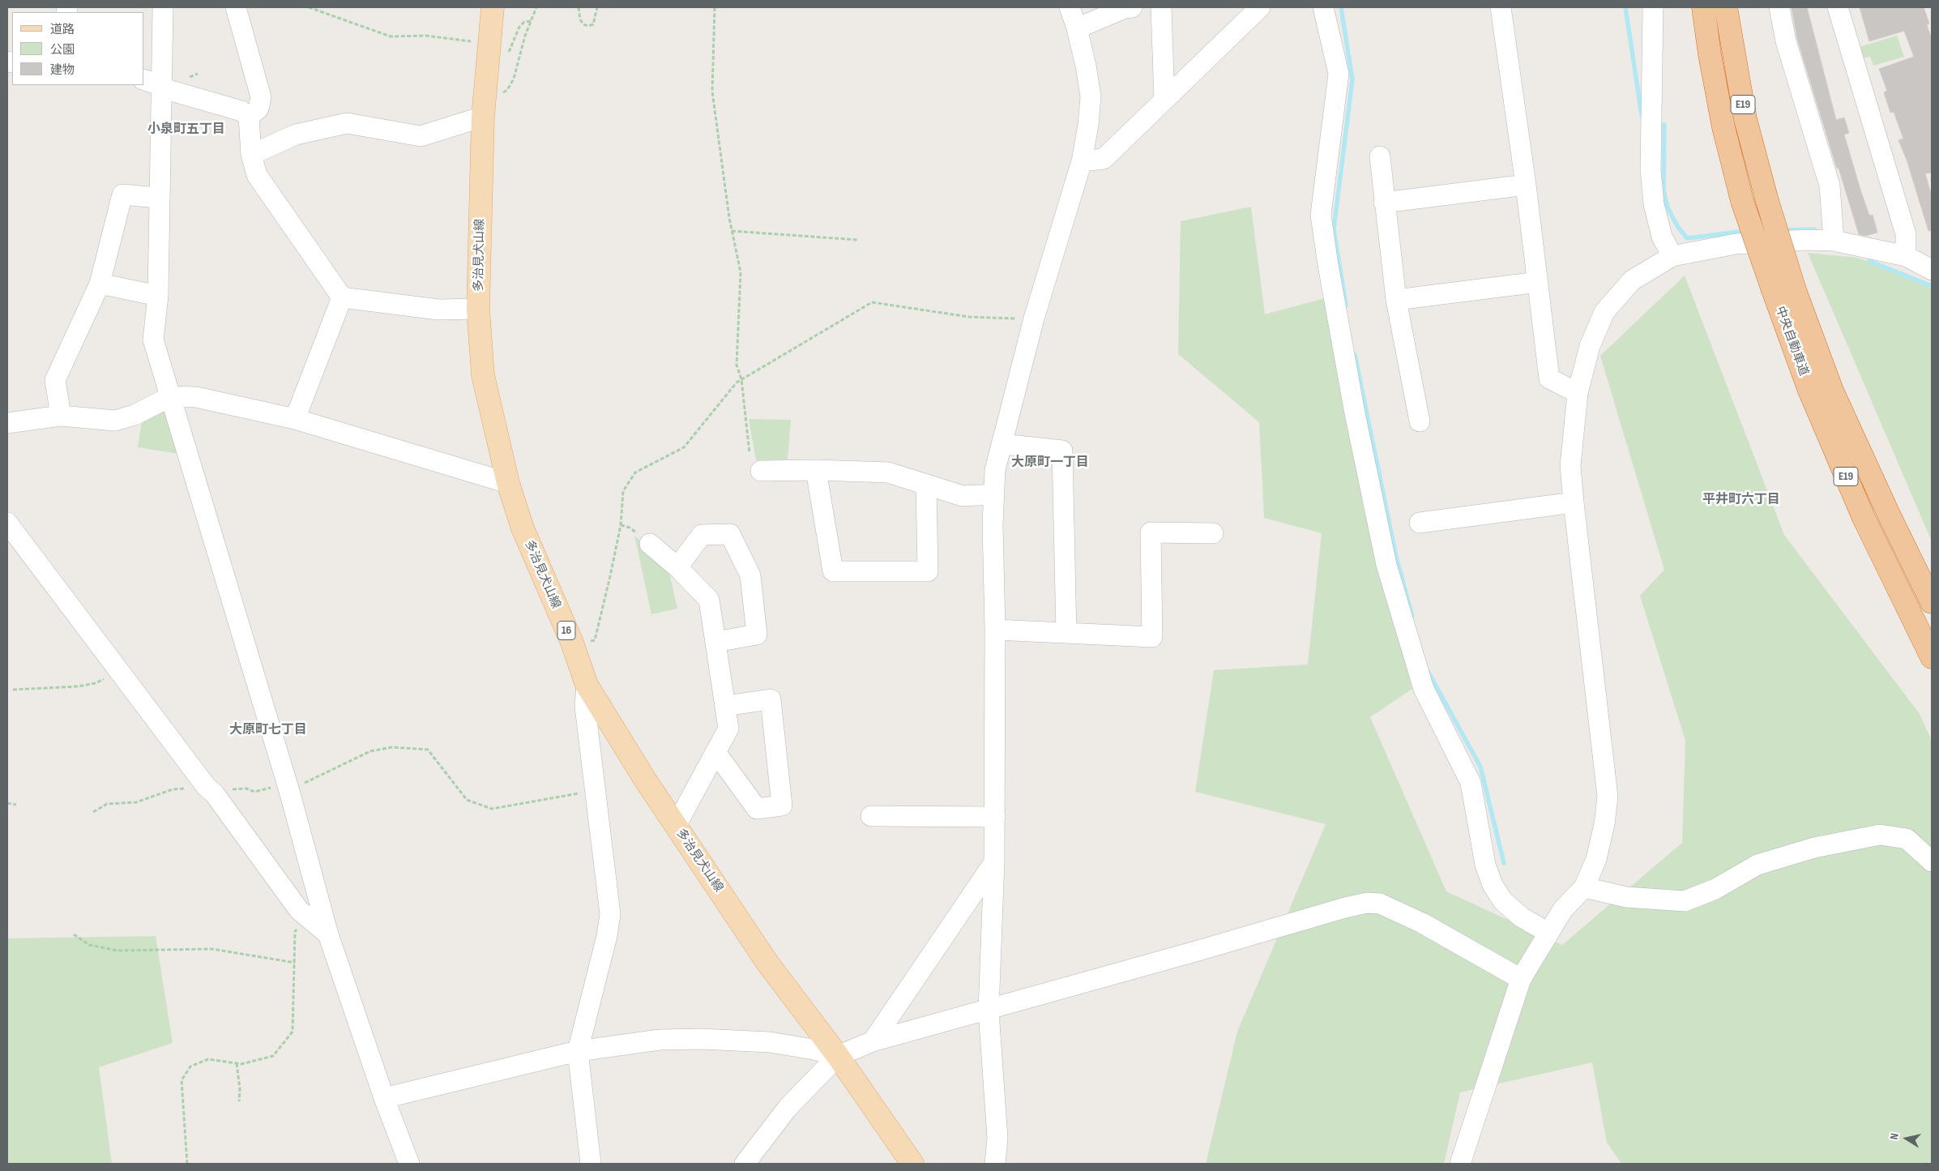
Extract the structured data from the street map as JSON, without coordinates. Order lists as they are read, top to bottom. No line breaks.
{"streets":{"highway":["E19","中央自動車道"],"main road":["多治見犬山線","16"]},"districts":["小泉町五丁目","大原町一丁目","平井町六丁目","大原町七丁目"],"legend":["道路","公園","建物"],"north":"left"}
